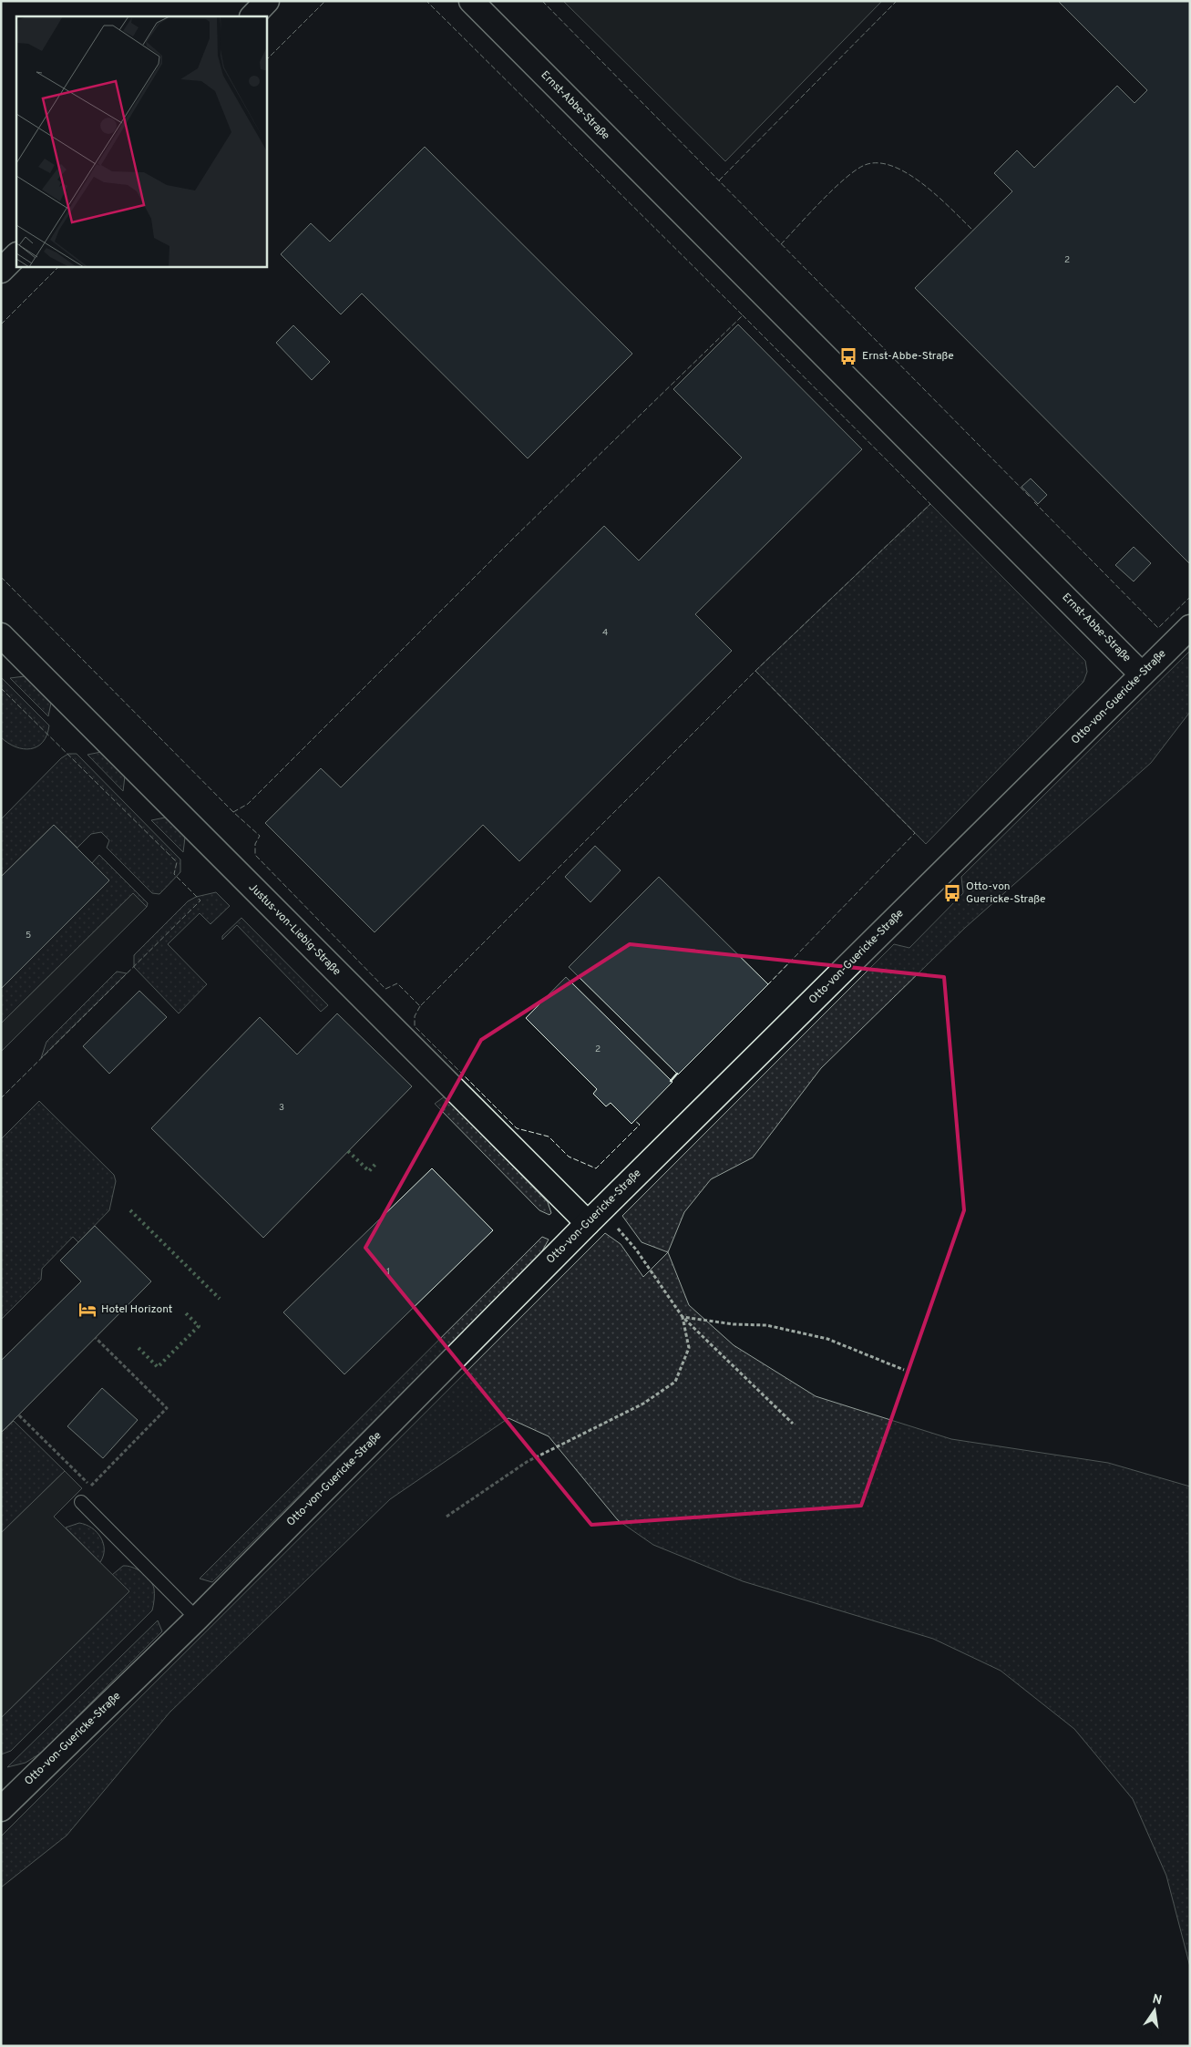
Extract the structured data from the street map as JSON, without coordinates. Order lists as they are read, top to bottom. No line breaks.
{"streets":{"street":["Ernst-Abbe-Straße","Otto-von-Guericke-Straße","Justus-von-Liebig-Straße"]},"crossings":[["Ernst-Abbe-Straße","Otto-von-Guericke-Straße"],["Otto-von-Guericke-Straße","Justus-von-Liebig-Straße"]],"places":{"bus stop":["Ernst-Abbe-Straße","Otto-von Guericke-Straße"],"hotel":["Hotel Horizont"]},"house_numbers":["2","4","5","2","3","1"],"north":"top"}
